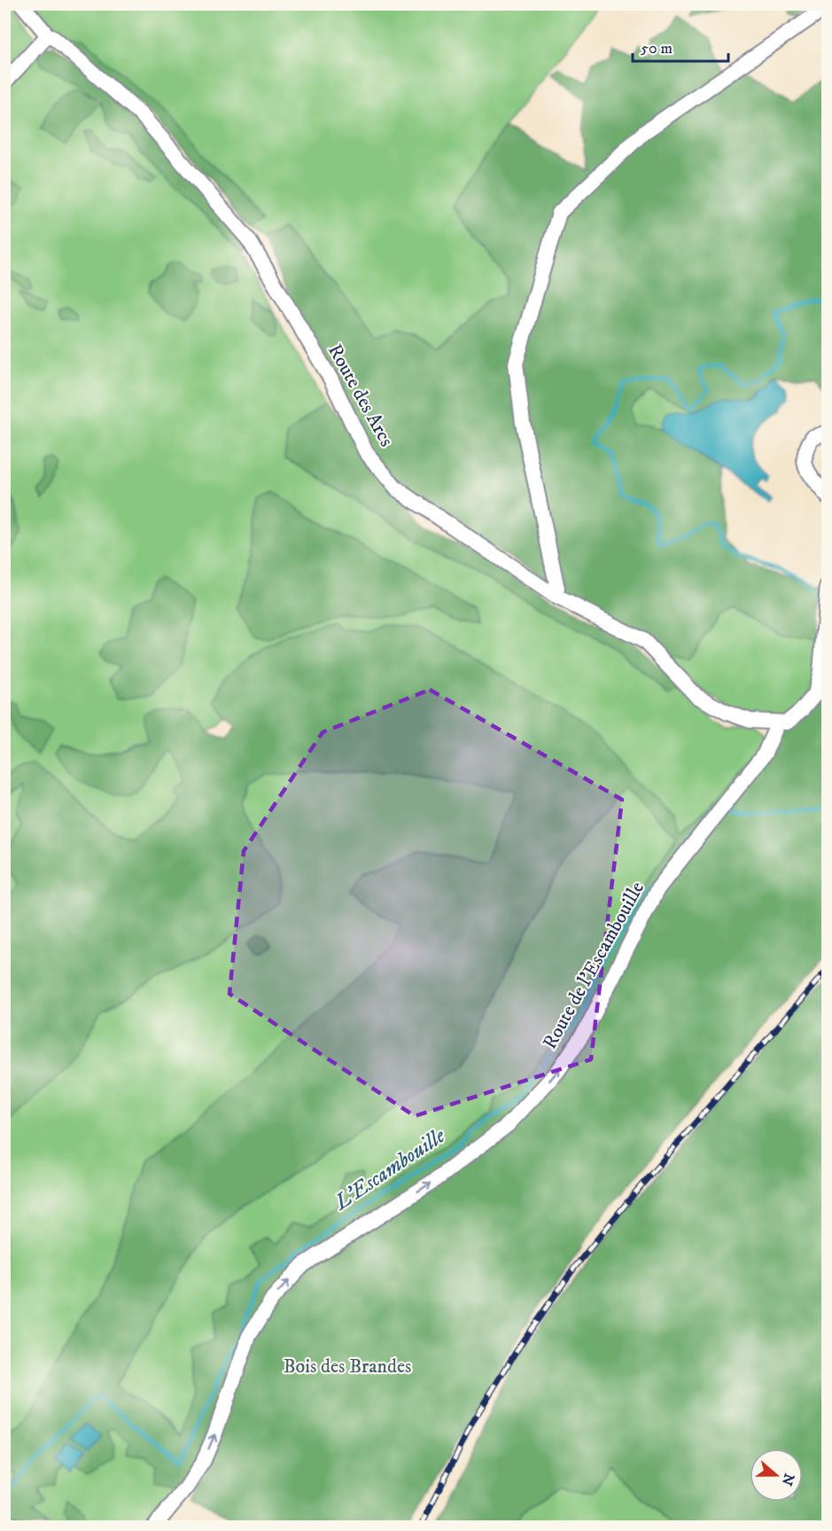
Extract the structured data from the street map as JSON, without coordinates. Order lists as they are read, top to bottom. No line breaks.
{"streets":{"street":["Route des Arcs","Route de l'Escambouille"]},"crossings":[["Route des Arcs","Route de l'Escambouille"]],"one_way":["Route de l'Escambouille"],"water":["L'Escambouille"],"parks":["Bois des Brandes"],"scale_bar":"50 m","north":"right"}
